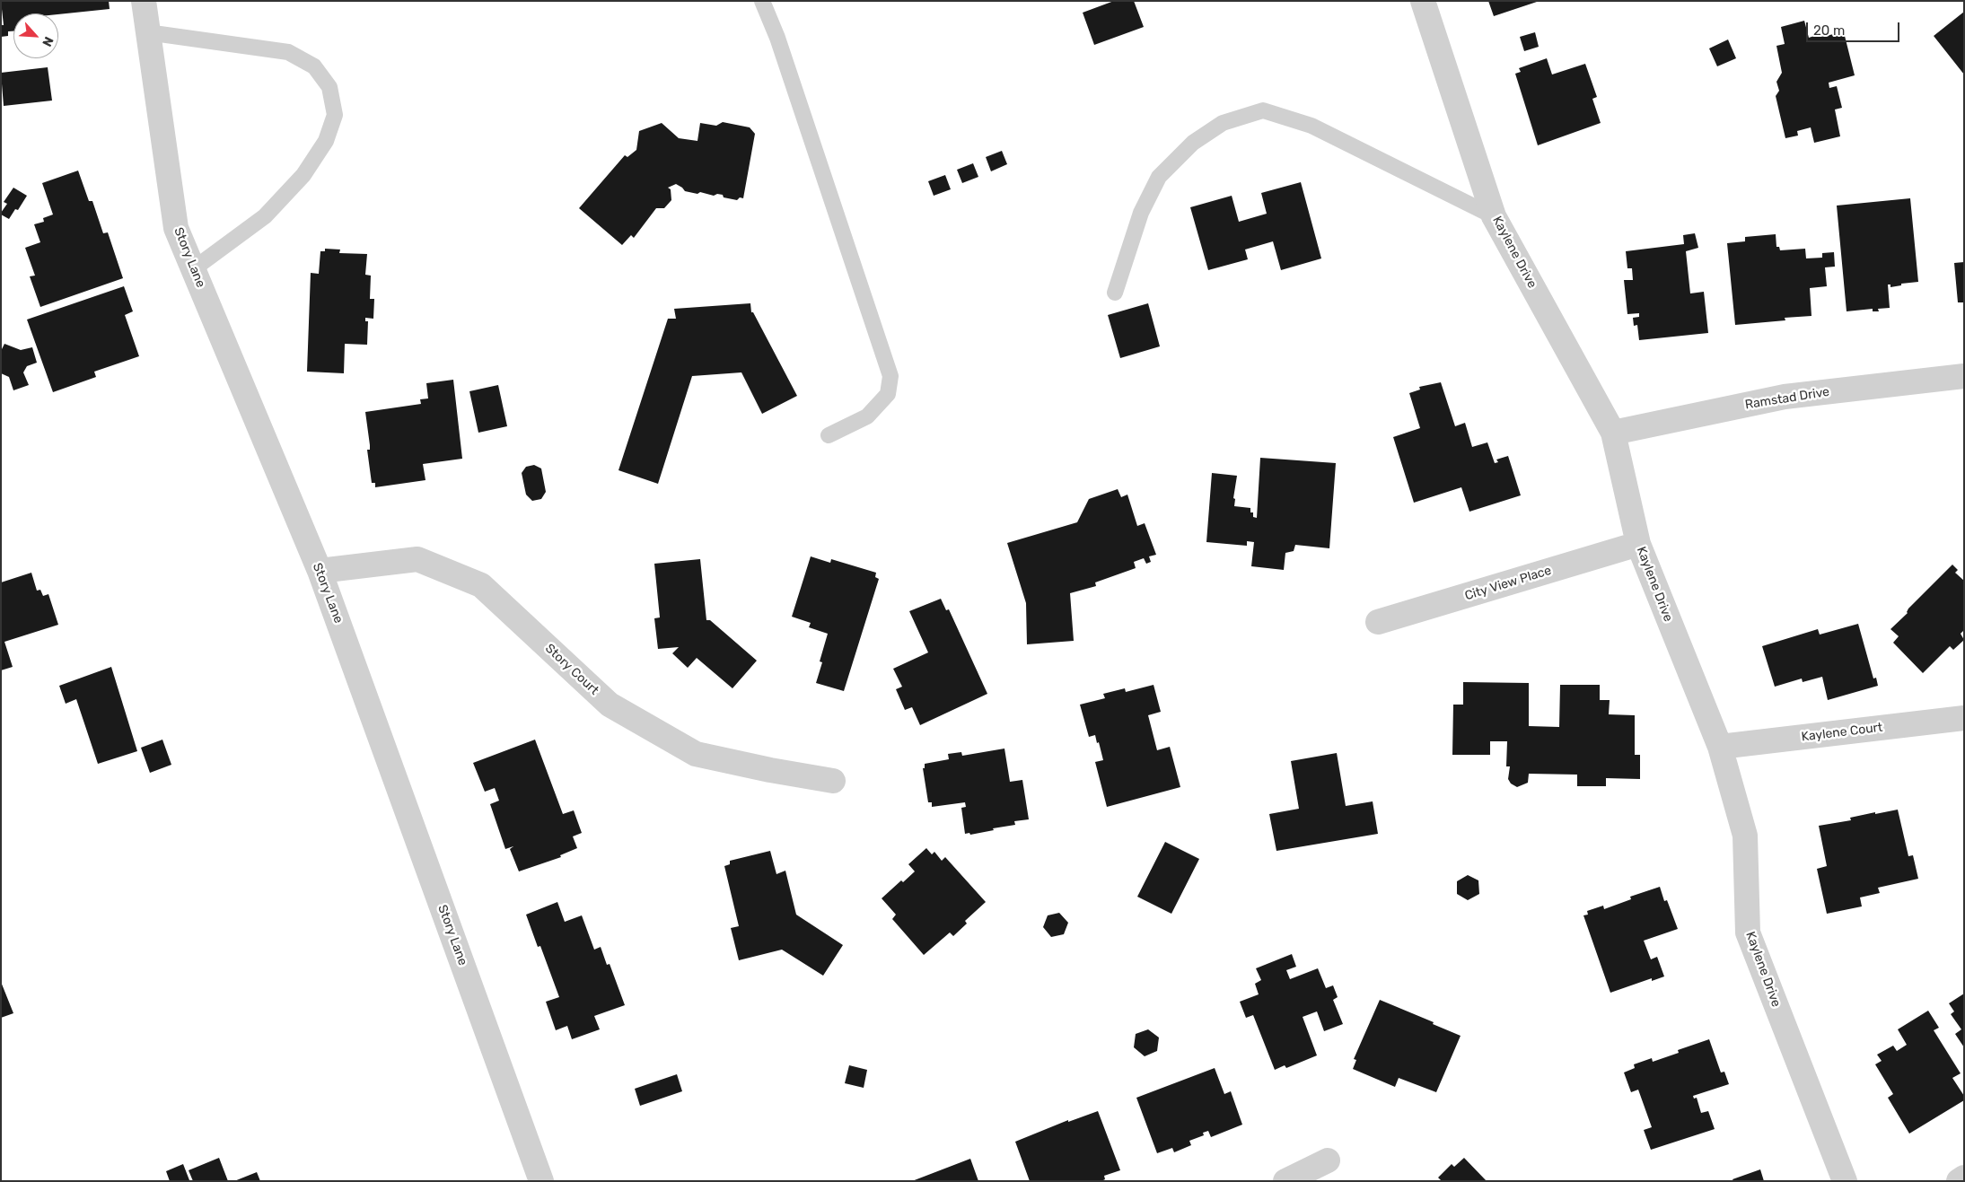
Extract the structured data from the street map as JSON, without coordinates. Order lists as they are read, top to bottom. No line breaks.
{"streets":{"street":["Kaylene Drive","Story Lane","Ramstad Drive","City View Place","Story Court","Kaylene Court"]},"crossings":[["Kaylene Drive","Ramstad Drive"],["Kaylene Drive","City View Place"],["Kaylene Drive","Kaylene Court"],["Story Lane","Story Court"]],"scale_bar":"20 m","north":"bottom right"}
